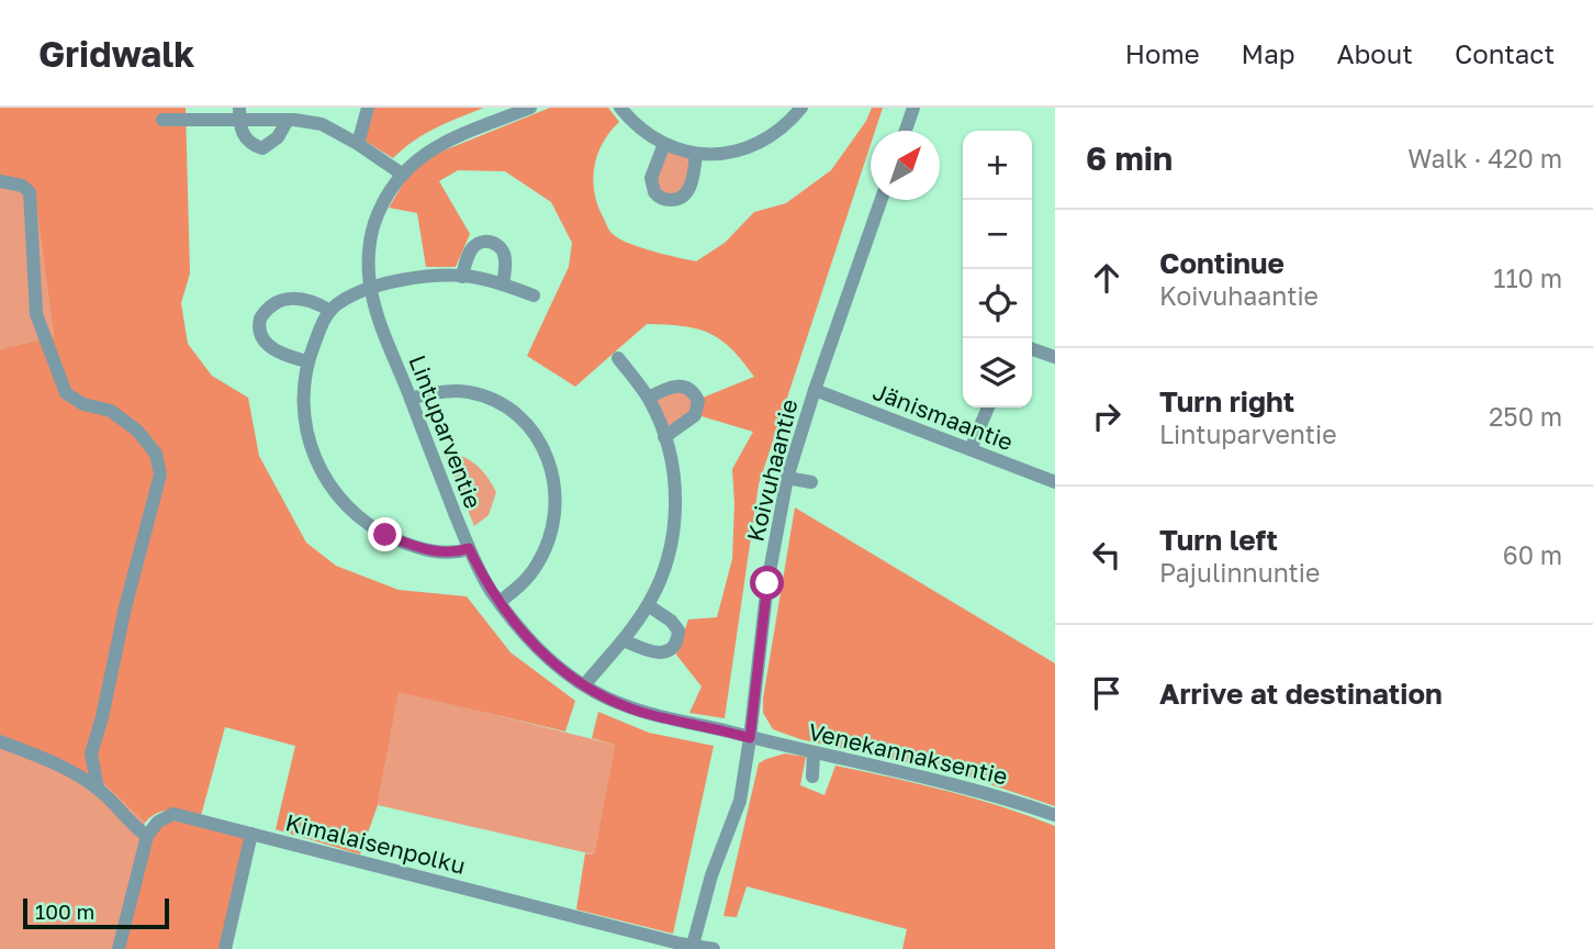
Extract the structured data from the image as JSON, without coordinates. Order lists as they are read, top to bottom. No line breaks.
{"streets":{"street":["Jänismaantie","Lintuparventie","Koivuhaantie","Venekannaksentie","Kimalaisenpolku"]},"crossings":[["Jänismaantie","Koivuhaantie"],["Lintuparventie","Koivuhaantie"],["Lintuparventie","Venekannaksentie"],["Koivuhaantie","Venekannaksentie"],["Koivuhaantie","Kimalaisenpolku"]],"scale_bar":"100 m","north":"top right","page":{"header":"Gridwalk","nav":["Home","Map","About","Contact"],"heading":["6 min","Walk · 420 m"],"map_buttons":["+","−"],"list":[["Continue","Koivuhaantie","110 m"],["Turn right","Lintuparventie","250 m"],["Turn left","Pajulinnuntie","60 m"],"Arrive at destination"],"scale":"100 m"}}
